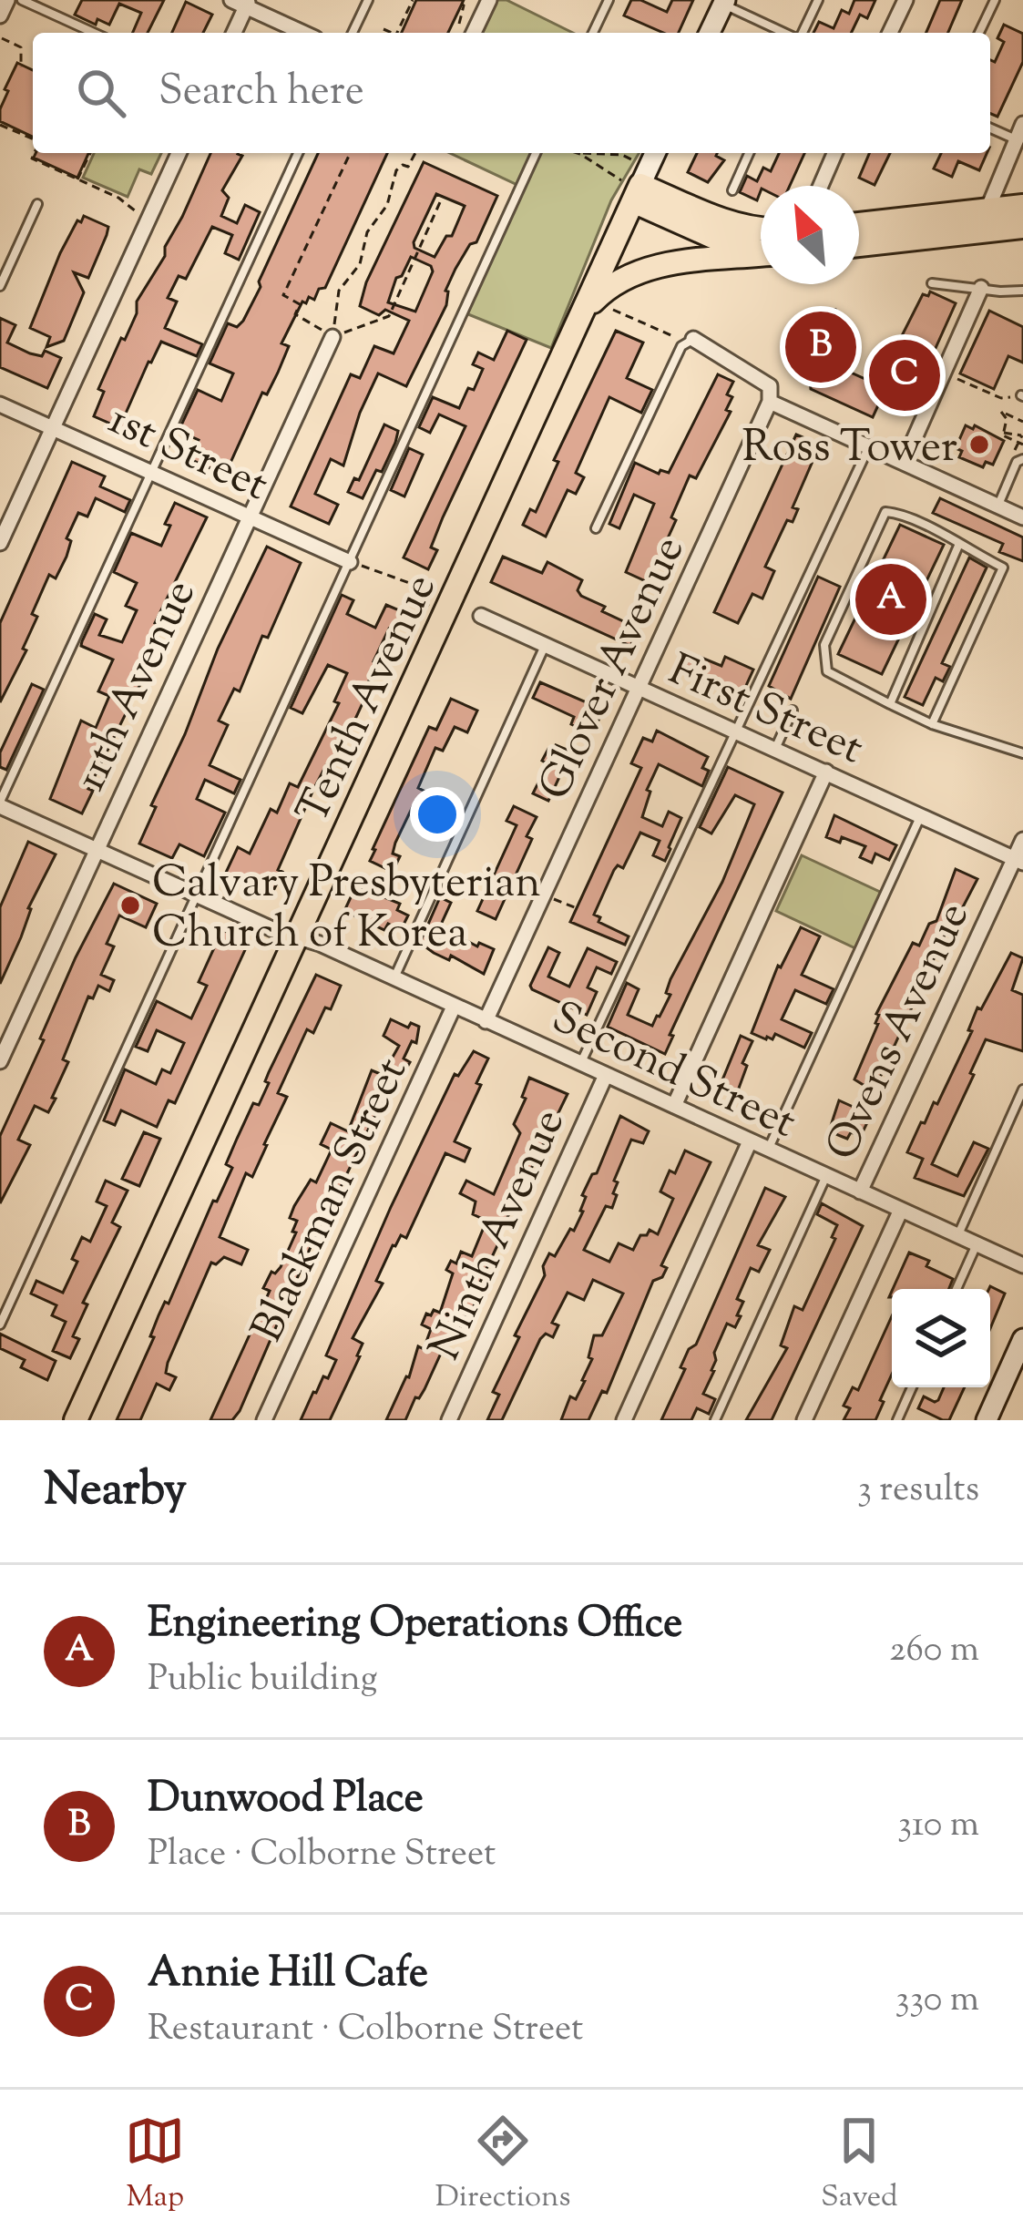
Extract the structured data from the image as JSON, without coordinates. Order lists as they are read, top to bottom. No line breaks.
{"streets":{"main road":["Tenth Avenue"],"street":["1st Street","Glover Avenue","11th Avenue","First Street","Ovens Avenue","Second Street","Blackman Street","Ninth Avenue"]},"crossings":[["1st Street","11th Avenue"],["Glover Avenue","First Street"],["Glover Avenue","Second Street"],["11th Avenue","Second Street"],["Tenth Avenue","Second Street"],["First Street","Ovens Avenue"],["Ovens Avenue","Second Street"],["Second Street","Blackman Street"],["Second Street","Ninth Avenue"]],"places":["Ross Tower","Calvary Presbyterian Church of Korea"],"north":"top left","page":{"search":"Search here","pins":["B","C","A"],"heading":["Nearby","3 results"],"list":[{"mark":"A","name":"Engineering Operations Office","note":"Public building","value":"260 m"},{"mark":"B","name":"Dunwood Place","note":"Place · Colborne Street","value":"310 m"},{"mark":"C","name":"Annie Hill Cafe","note":"Restaurant · Colborne Street","value":"330 m"}],"nav":["Map","Directions","Saved"]}}
